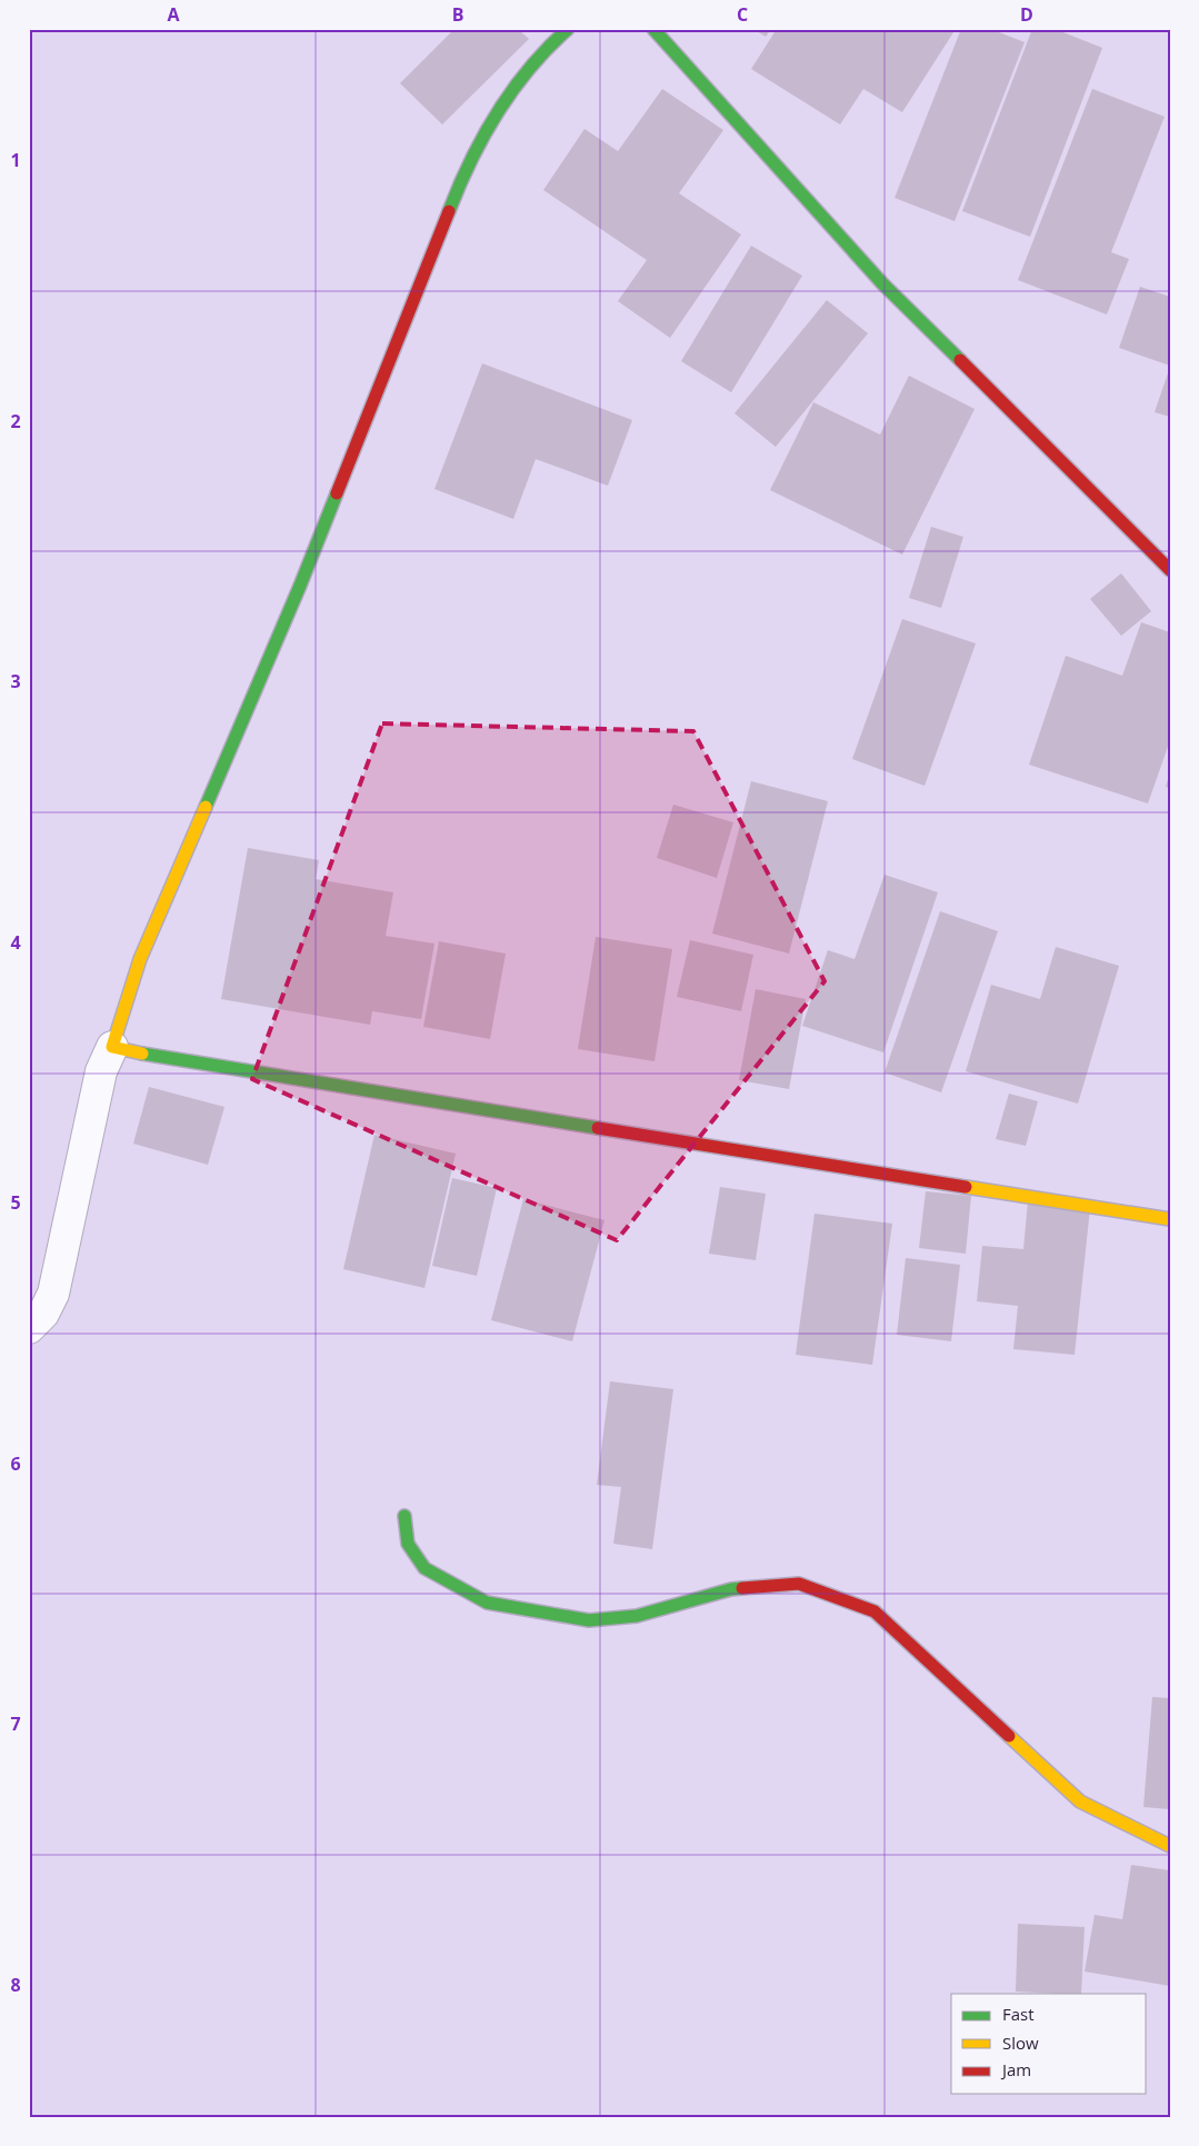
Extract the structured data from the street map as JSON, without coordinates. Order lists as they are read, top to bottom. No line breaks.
{"legend":["Fast","Slow","Jam"],"grid":{"columns":["A","B","C","D"],"rows":["1","2","3","4","5","6","7","8"]}}
